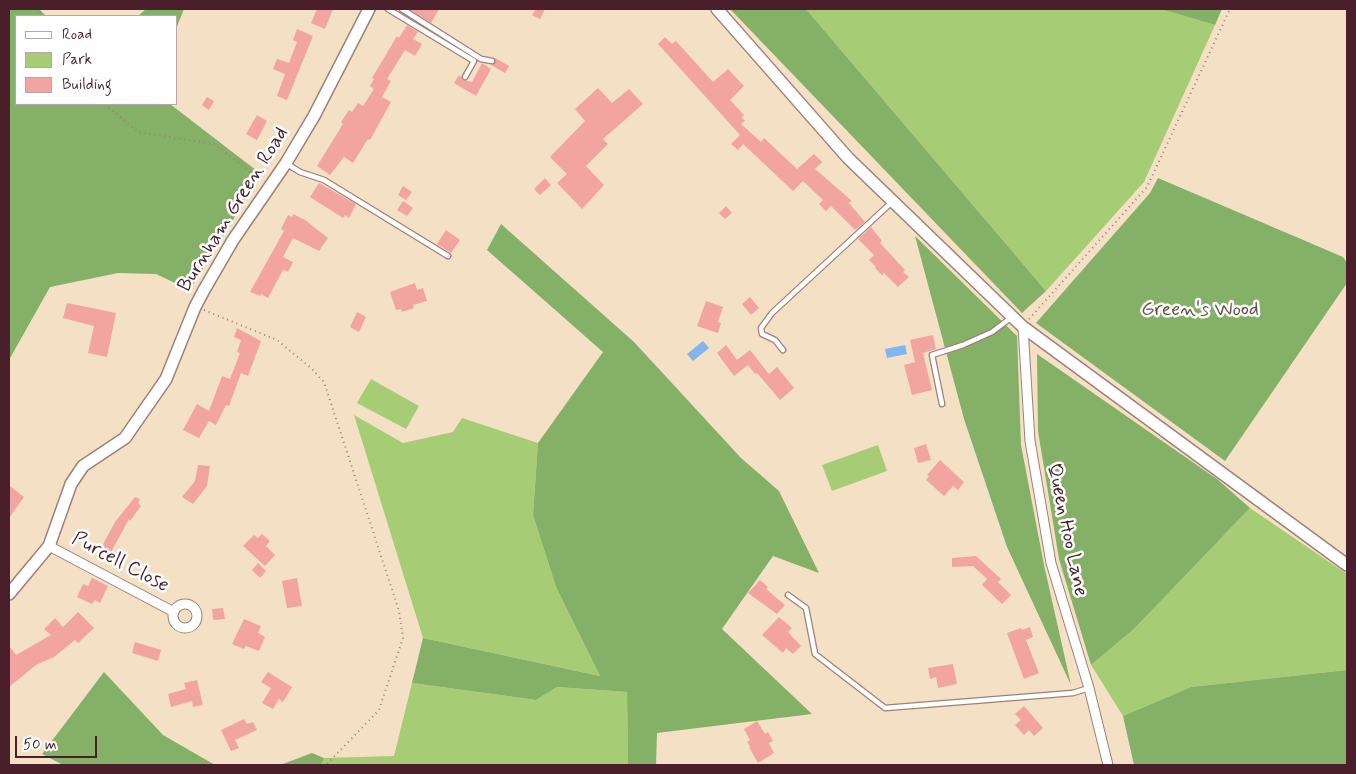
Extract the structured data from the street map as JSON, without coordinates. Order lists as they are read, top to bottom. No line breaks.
{"streets":{"street":["Burnham Green Road","Queen Hoo Lane","Purcell Close"]},"crossings":[["Burnham Green Road","Purcell Close"]],"parks":["Green's Wood"],"legend":["Road","Park","Building"],"scale_bar":"50 m"}
